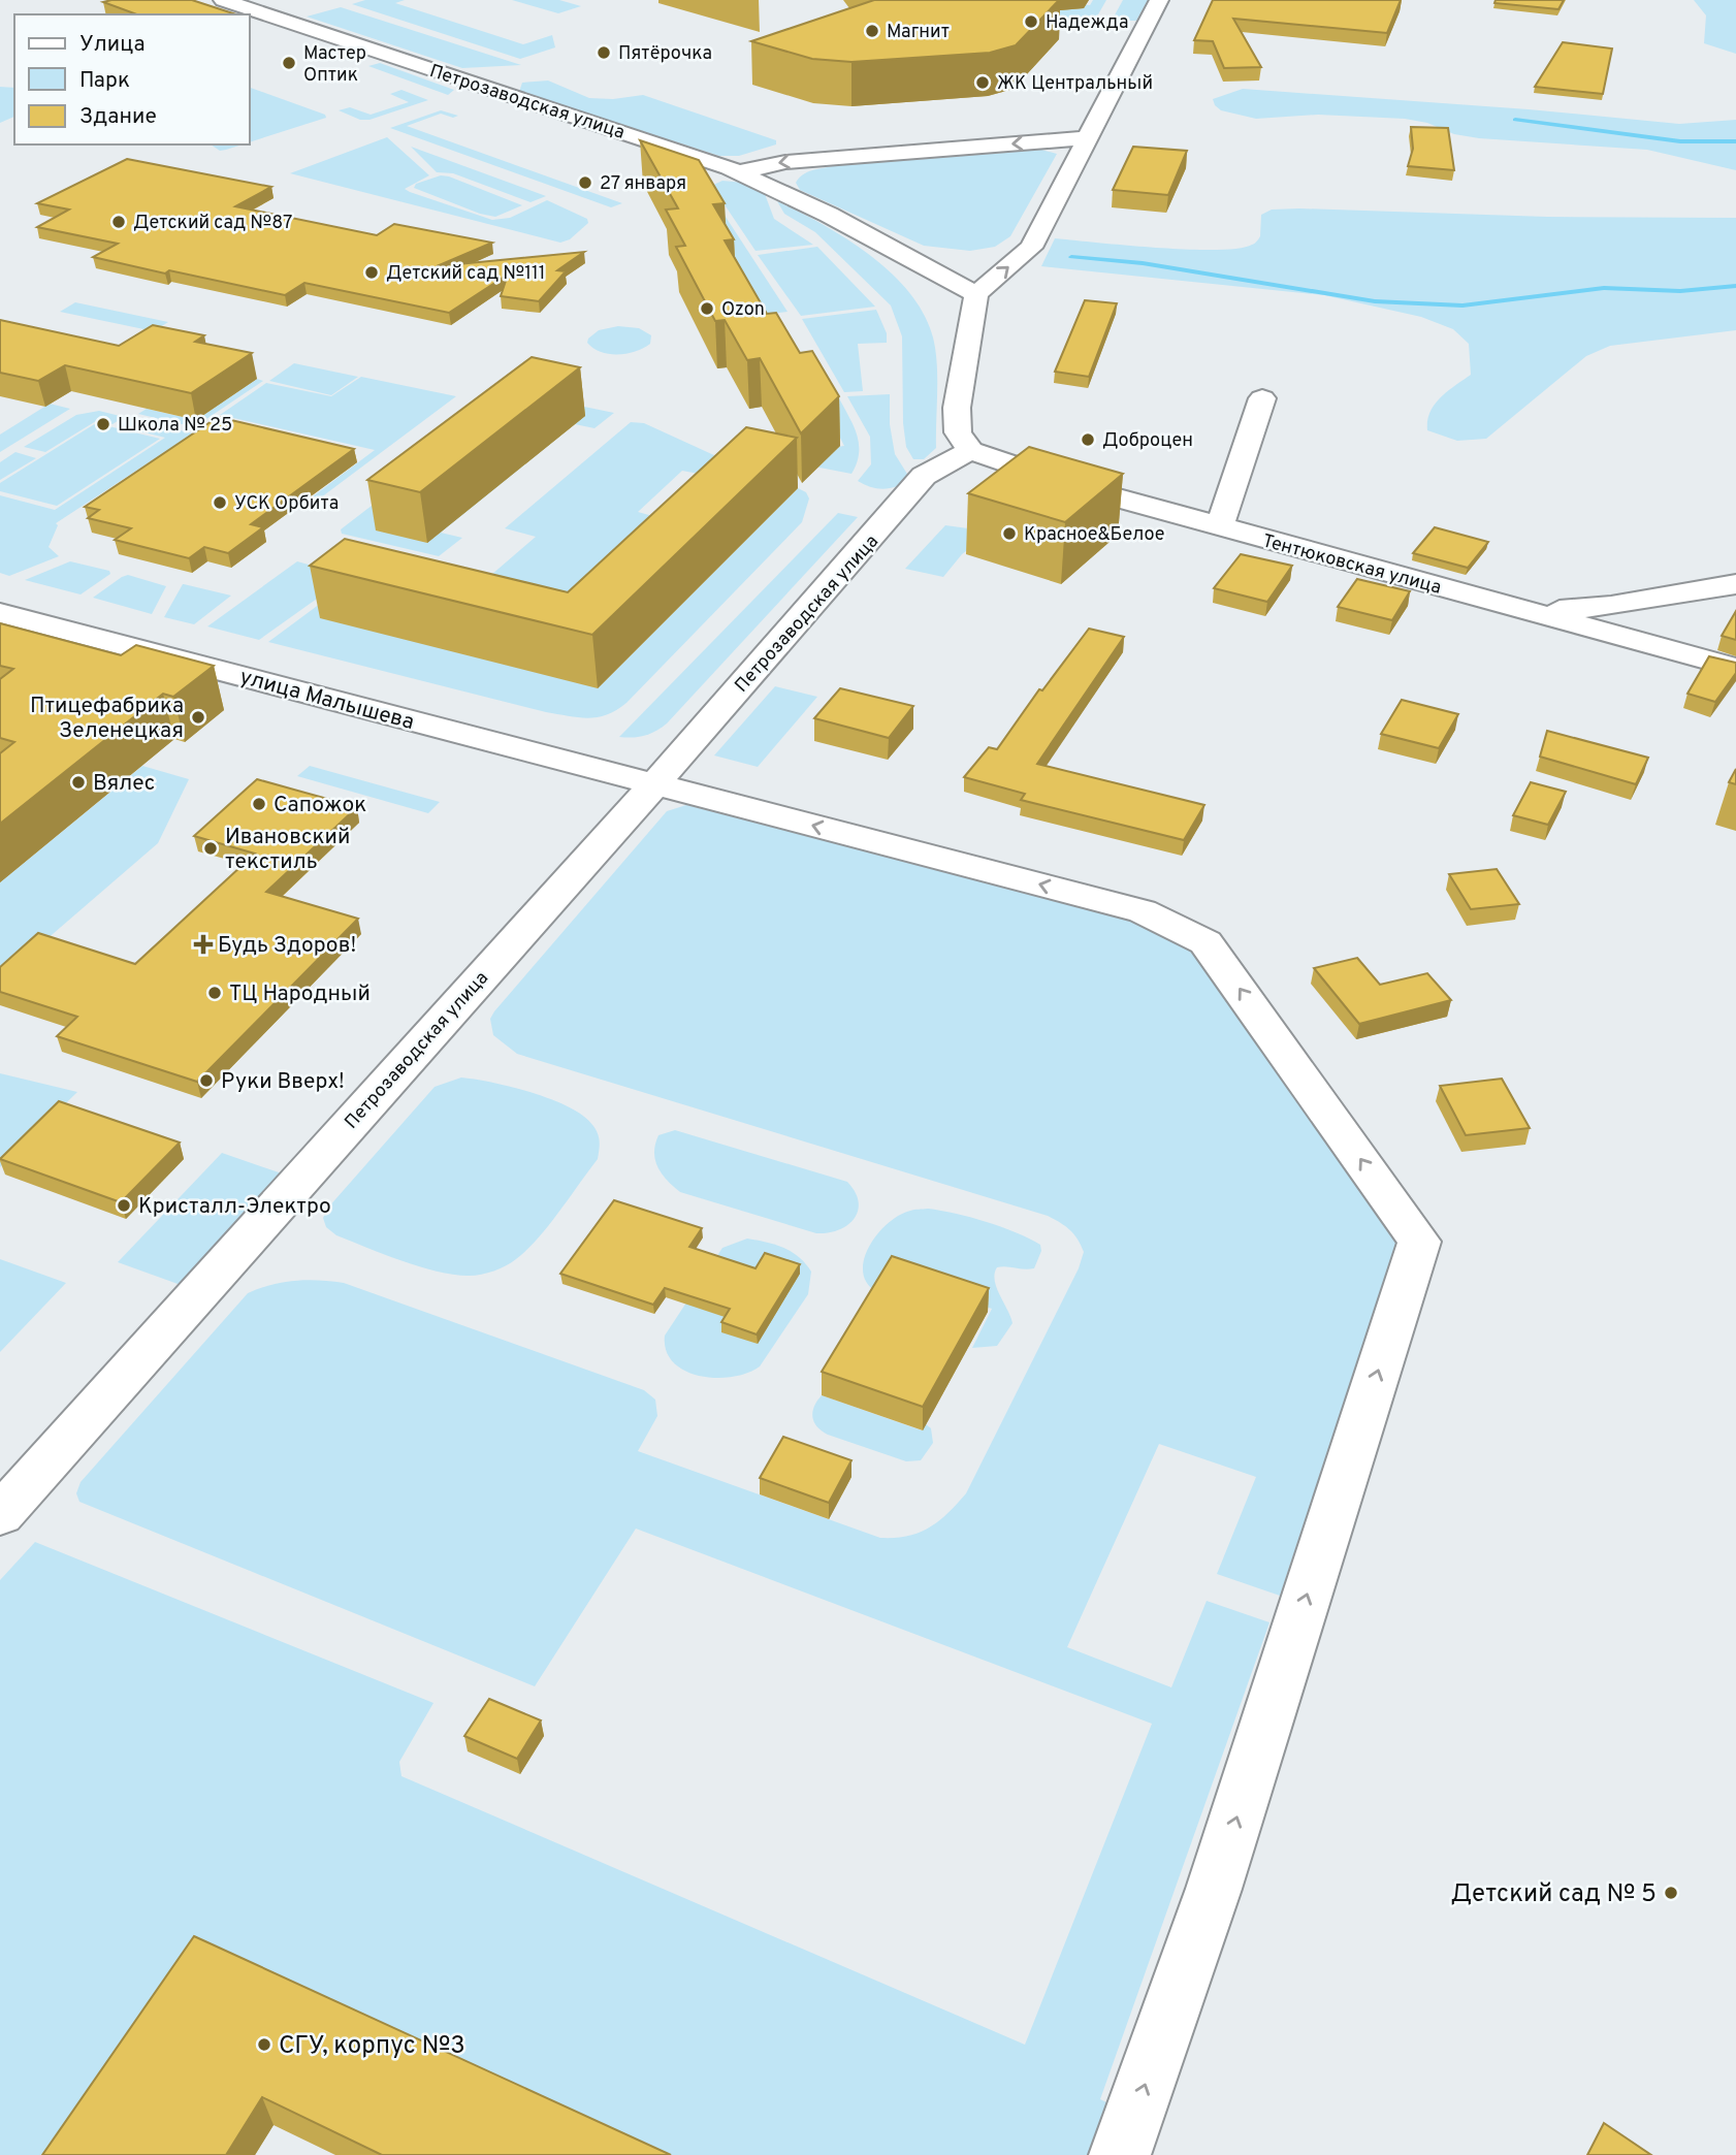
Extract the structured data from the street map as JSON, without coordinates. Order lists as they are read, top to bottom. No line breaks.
{"streets":{"street":["Петрозаводская улица","Тентюковская улица","улица Малышева"]},"crossings":[["Петрозаводская улица","Тентюковская улица"],["Петрозаводская улица","улица Малышева"]],"places":{"other":["Надежда","Магнит","Пятёрочка","Мастер Оптик","ЖК Центральный","27 января","Детский сад №87","Детский сад №111","Ozon","Школа № 25","Доброцен","УСК Орбита","Красное&Белое","Птицефабрика Зеленецкая","Вялес","Сапожок","Ивановский текстиль","ТЦ Народный","Руки Вверх!","Кристалл-Электро","Детский сад № 5","СГУ, корпус №3"],"health":["Будь Здоров!"]},"legend":["Улица","Парк","Здание"]}
